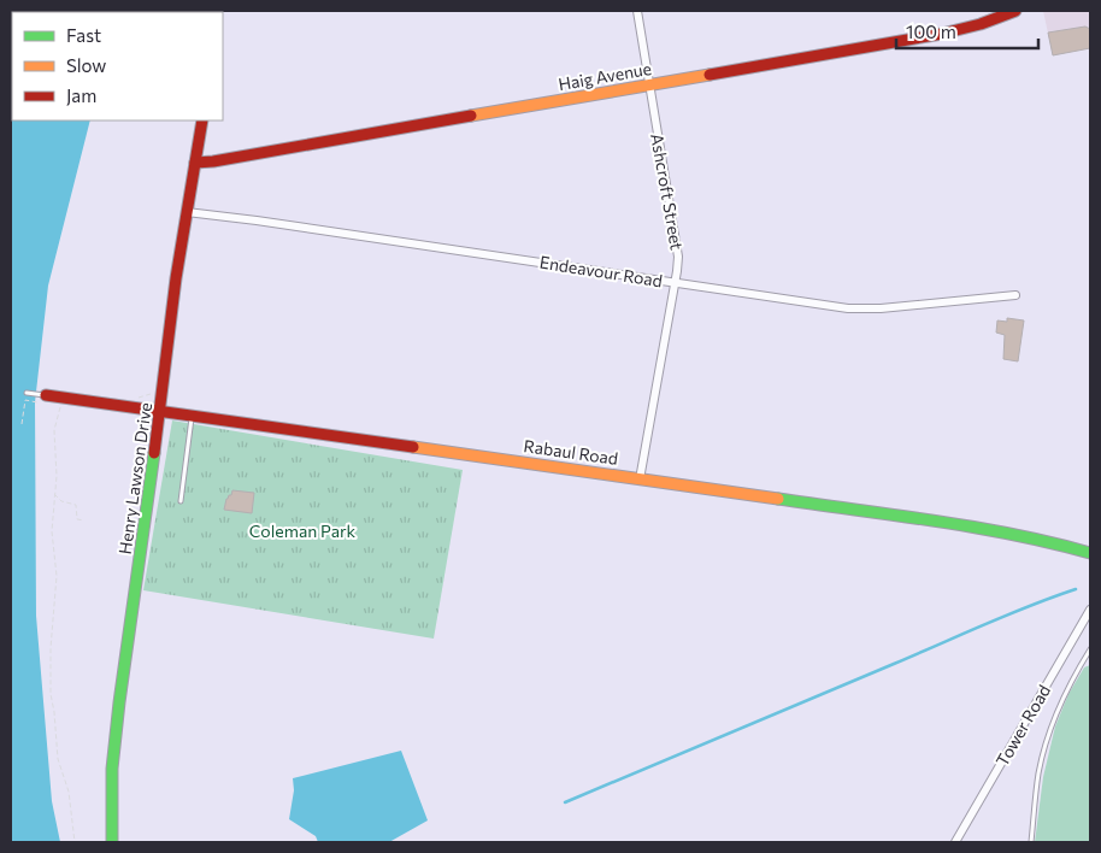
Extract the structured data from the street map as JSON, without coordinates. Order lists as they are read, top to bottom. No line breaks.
{"streets":{"main road":["Haig Avenue","Rabaul Road","Henry Lawson Drive"],"street":["Ashcroft Street","Endeavour Road","Tower Road"]},"crossings":[["Haig Avenue","Ashcroft Street"],["Haig Avenue","Henry Lawson Drive"],["Ashcroft Street","Endeavour Road"],["Ashcroft Street","Rabaul Road"],["Endeavour Road","Henry Lawson Drive"],["Rabaul Road","Henry Lawson Drive"]],"parks":["Coleman Park"],"legend":["Fast","Slow","Jam"],"scale_bar":"100 m"}
